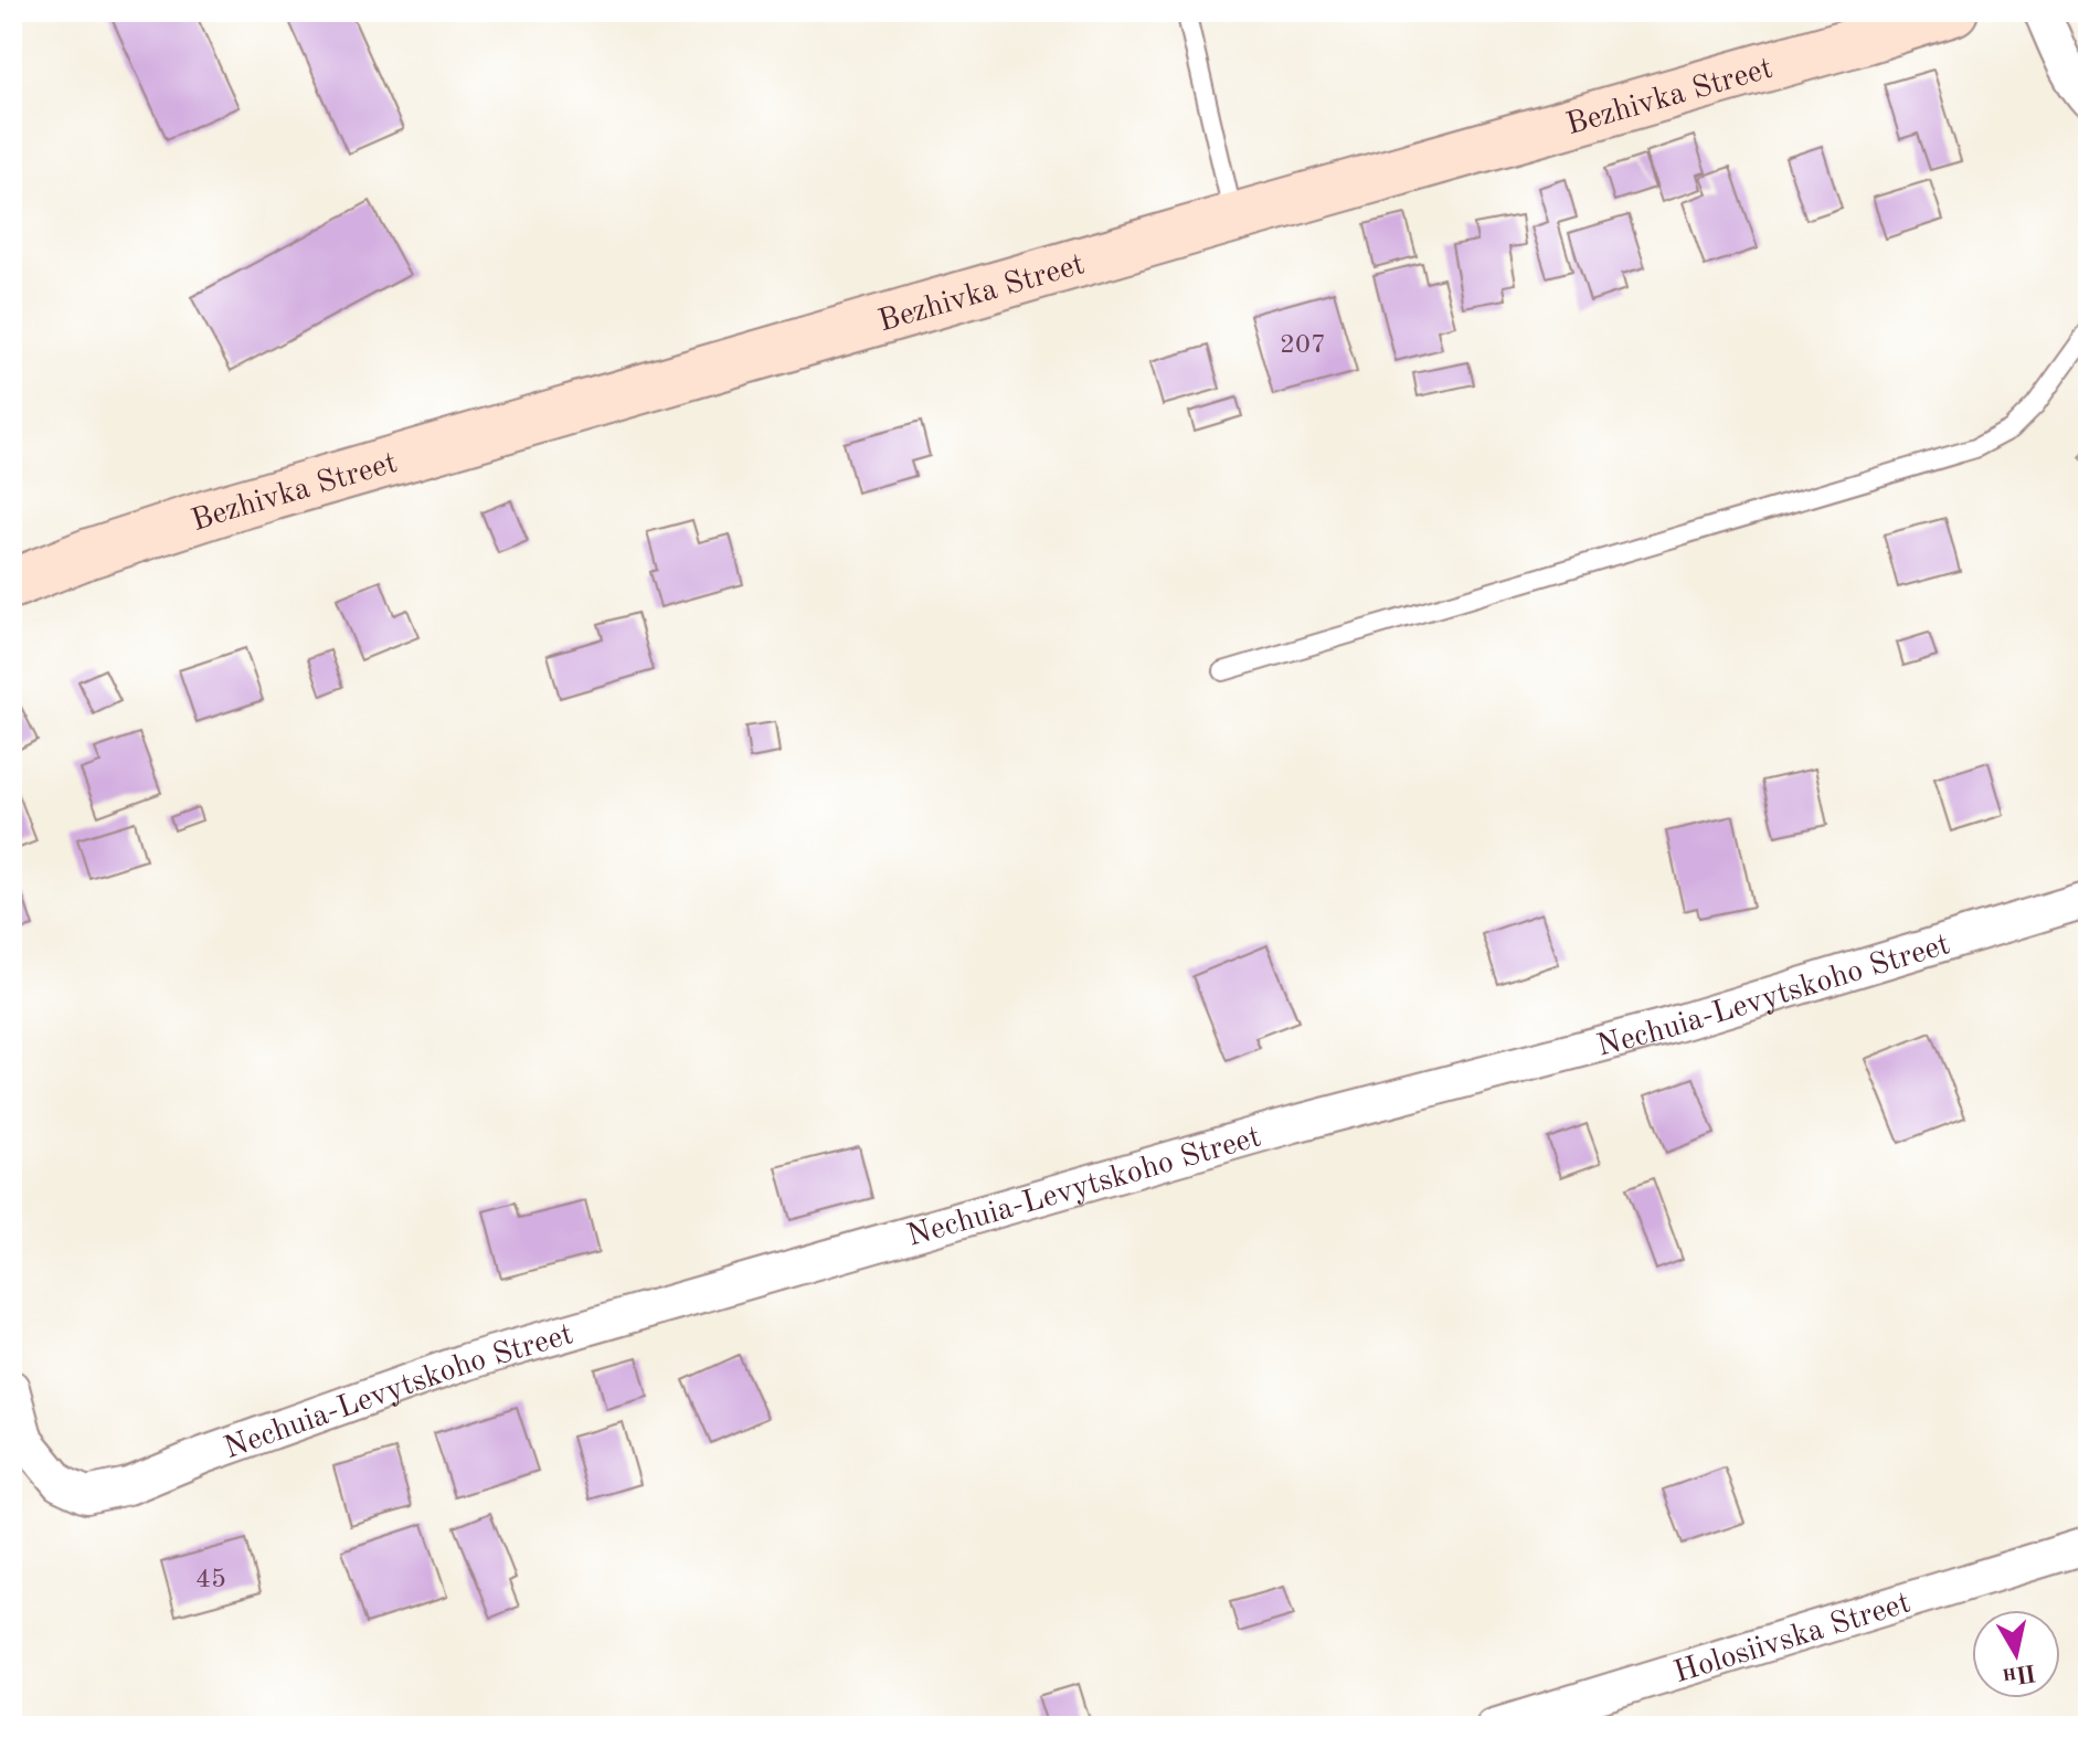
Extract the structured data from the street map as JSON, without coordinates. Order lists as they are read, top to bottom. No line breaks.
{"streets":{"main road":["Bezhivka Street"],"street":["Nechuia-Levytskoho Street","Holosiivska Street"]},"house_numbers":["207","45"],"north":"bottom"}
